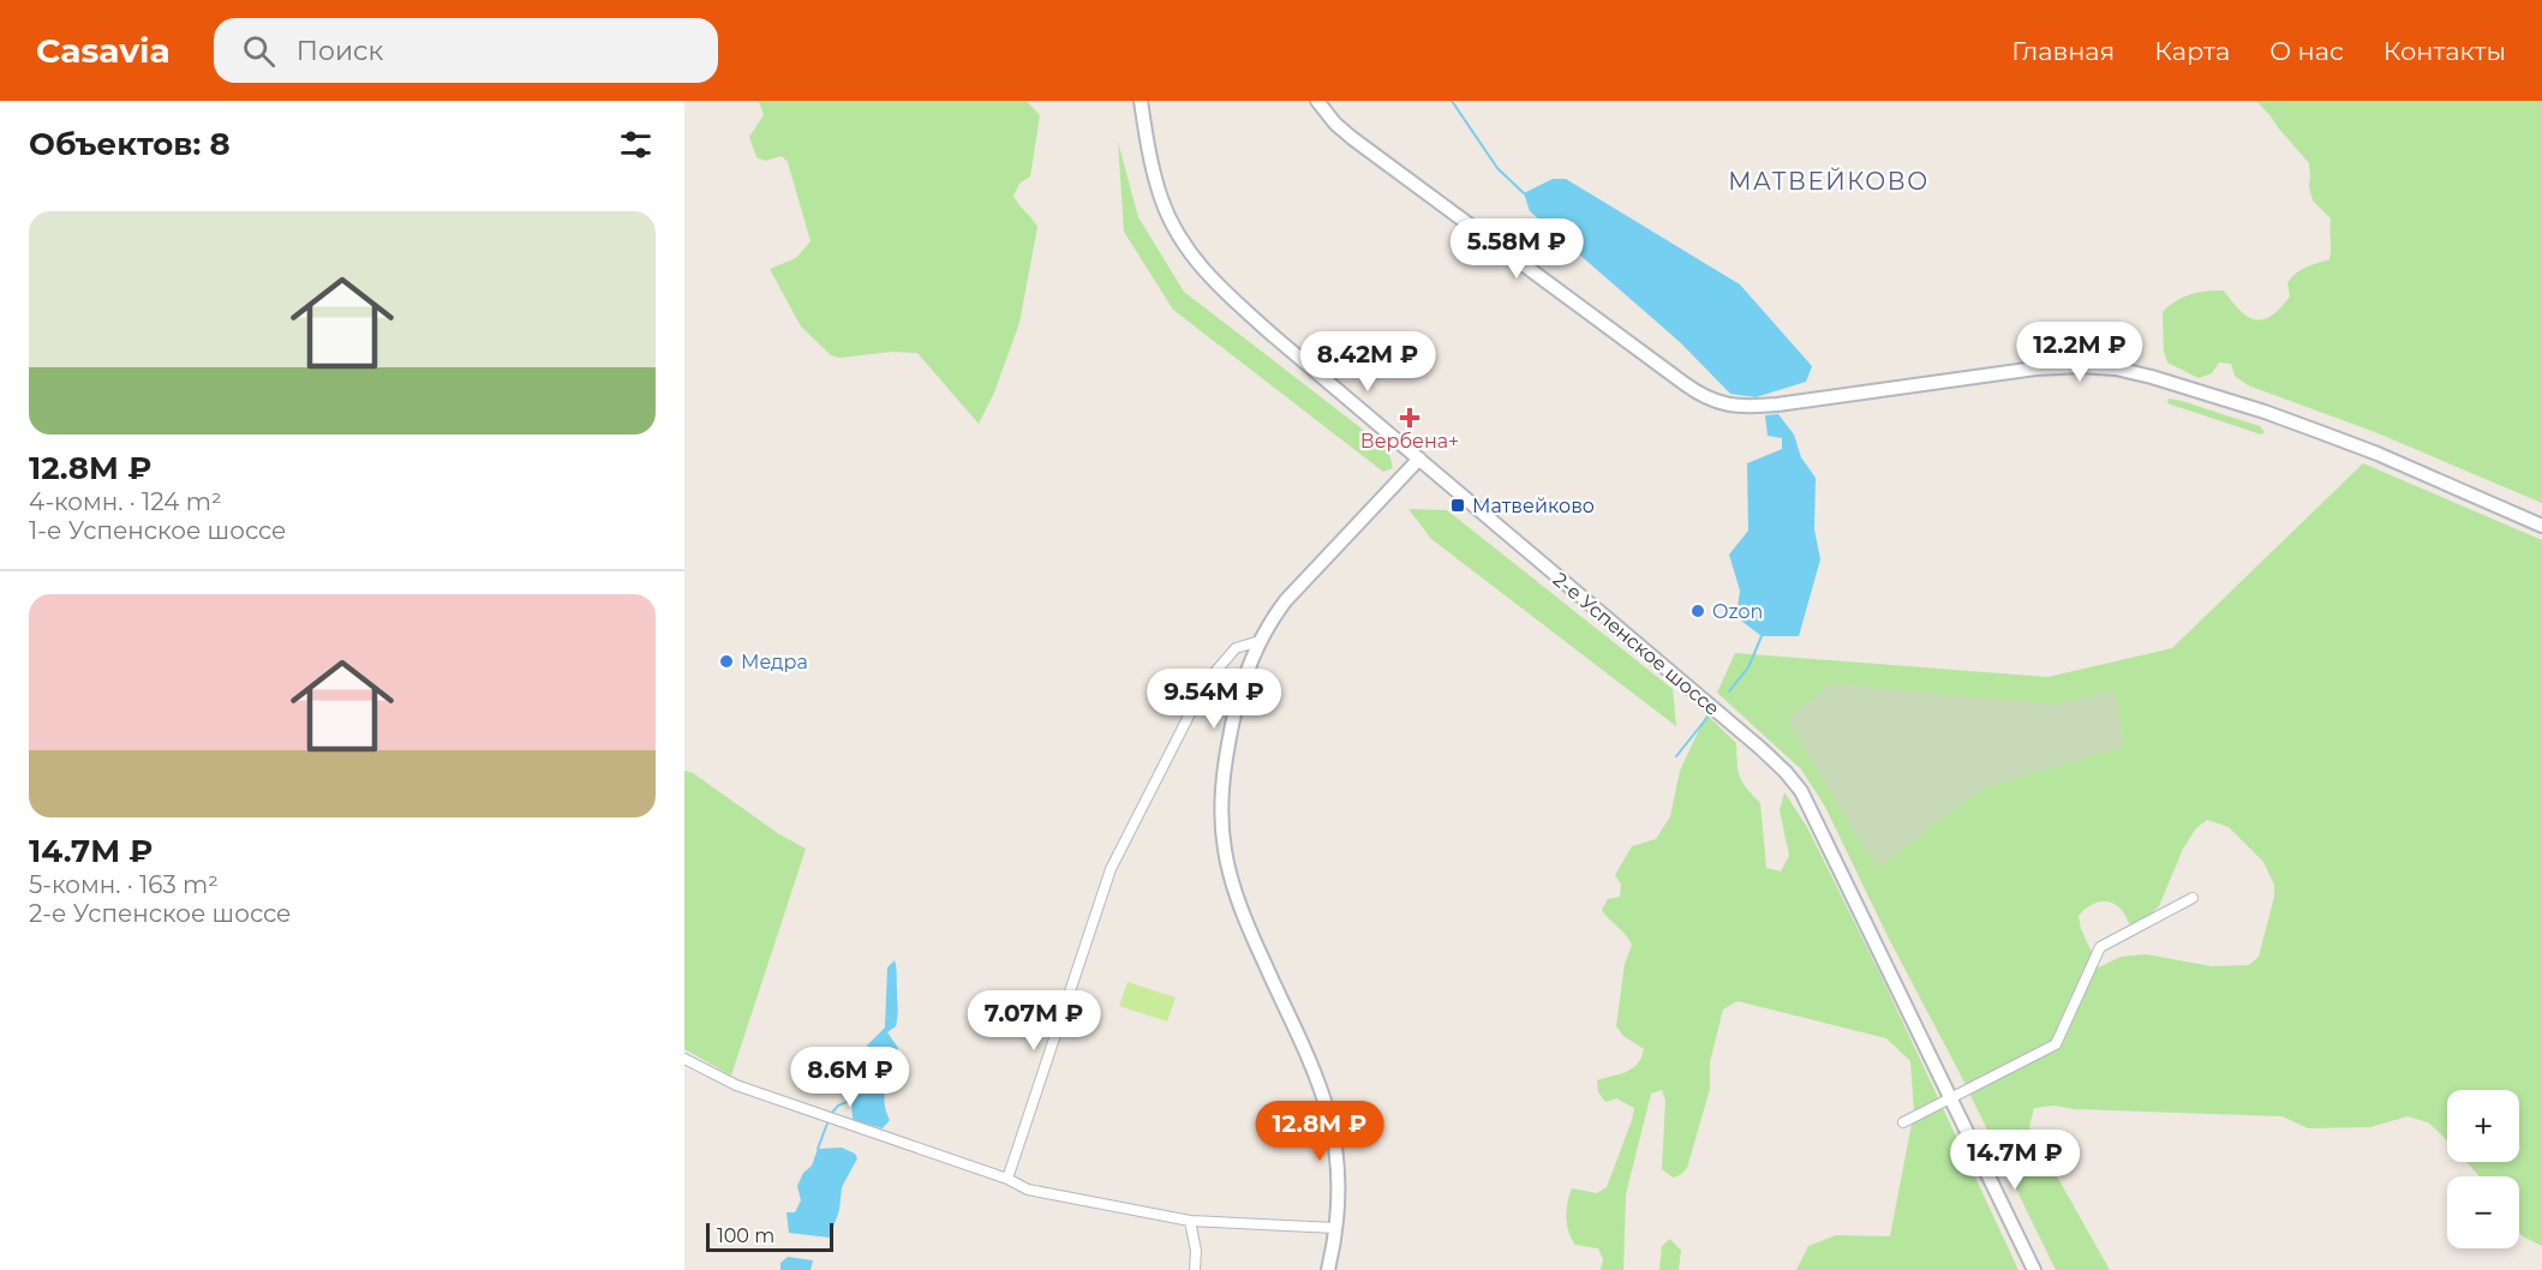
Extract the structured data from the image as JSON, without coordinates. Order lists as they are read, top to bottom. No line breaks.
{"streets":{"main road":["2-е Успенское шоссе"]},"districts":["МАТВЕЙКОВО"],"places":{"health":["Вербена+"],"transit":["Матвейково"],"other":["Ozon","Медра"]},"scale_bar":"100 m","page":{"header":"Casavia","search":"Поиск","nav":["Главная","Карта","О нас","Контакты"],"heading":"Объектов: 8","list":[{"name":"12.8M ₽","note":"4-комн. · 124 m² · 1-е Успенское шоссе"},{"name":"14.7M ₽","note":"5-комн. · 163 m² · 2-е Успенское шоссе"}],"price":["5.58M ₽","12.2M ₽","8.42M ₽","9.54M ₽","7.07M ₽","8.6M ₽","12.8M ₽","14.7M ₽"],"map_buttons":["+","−"],"scale":"100 m"}}
